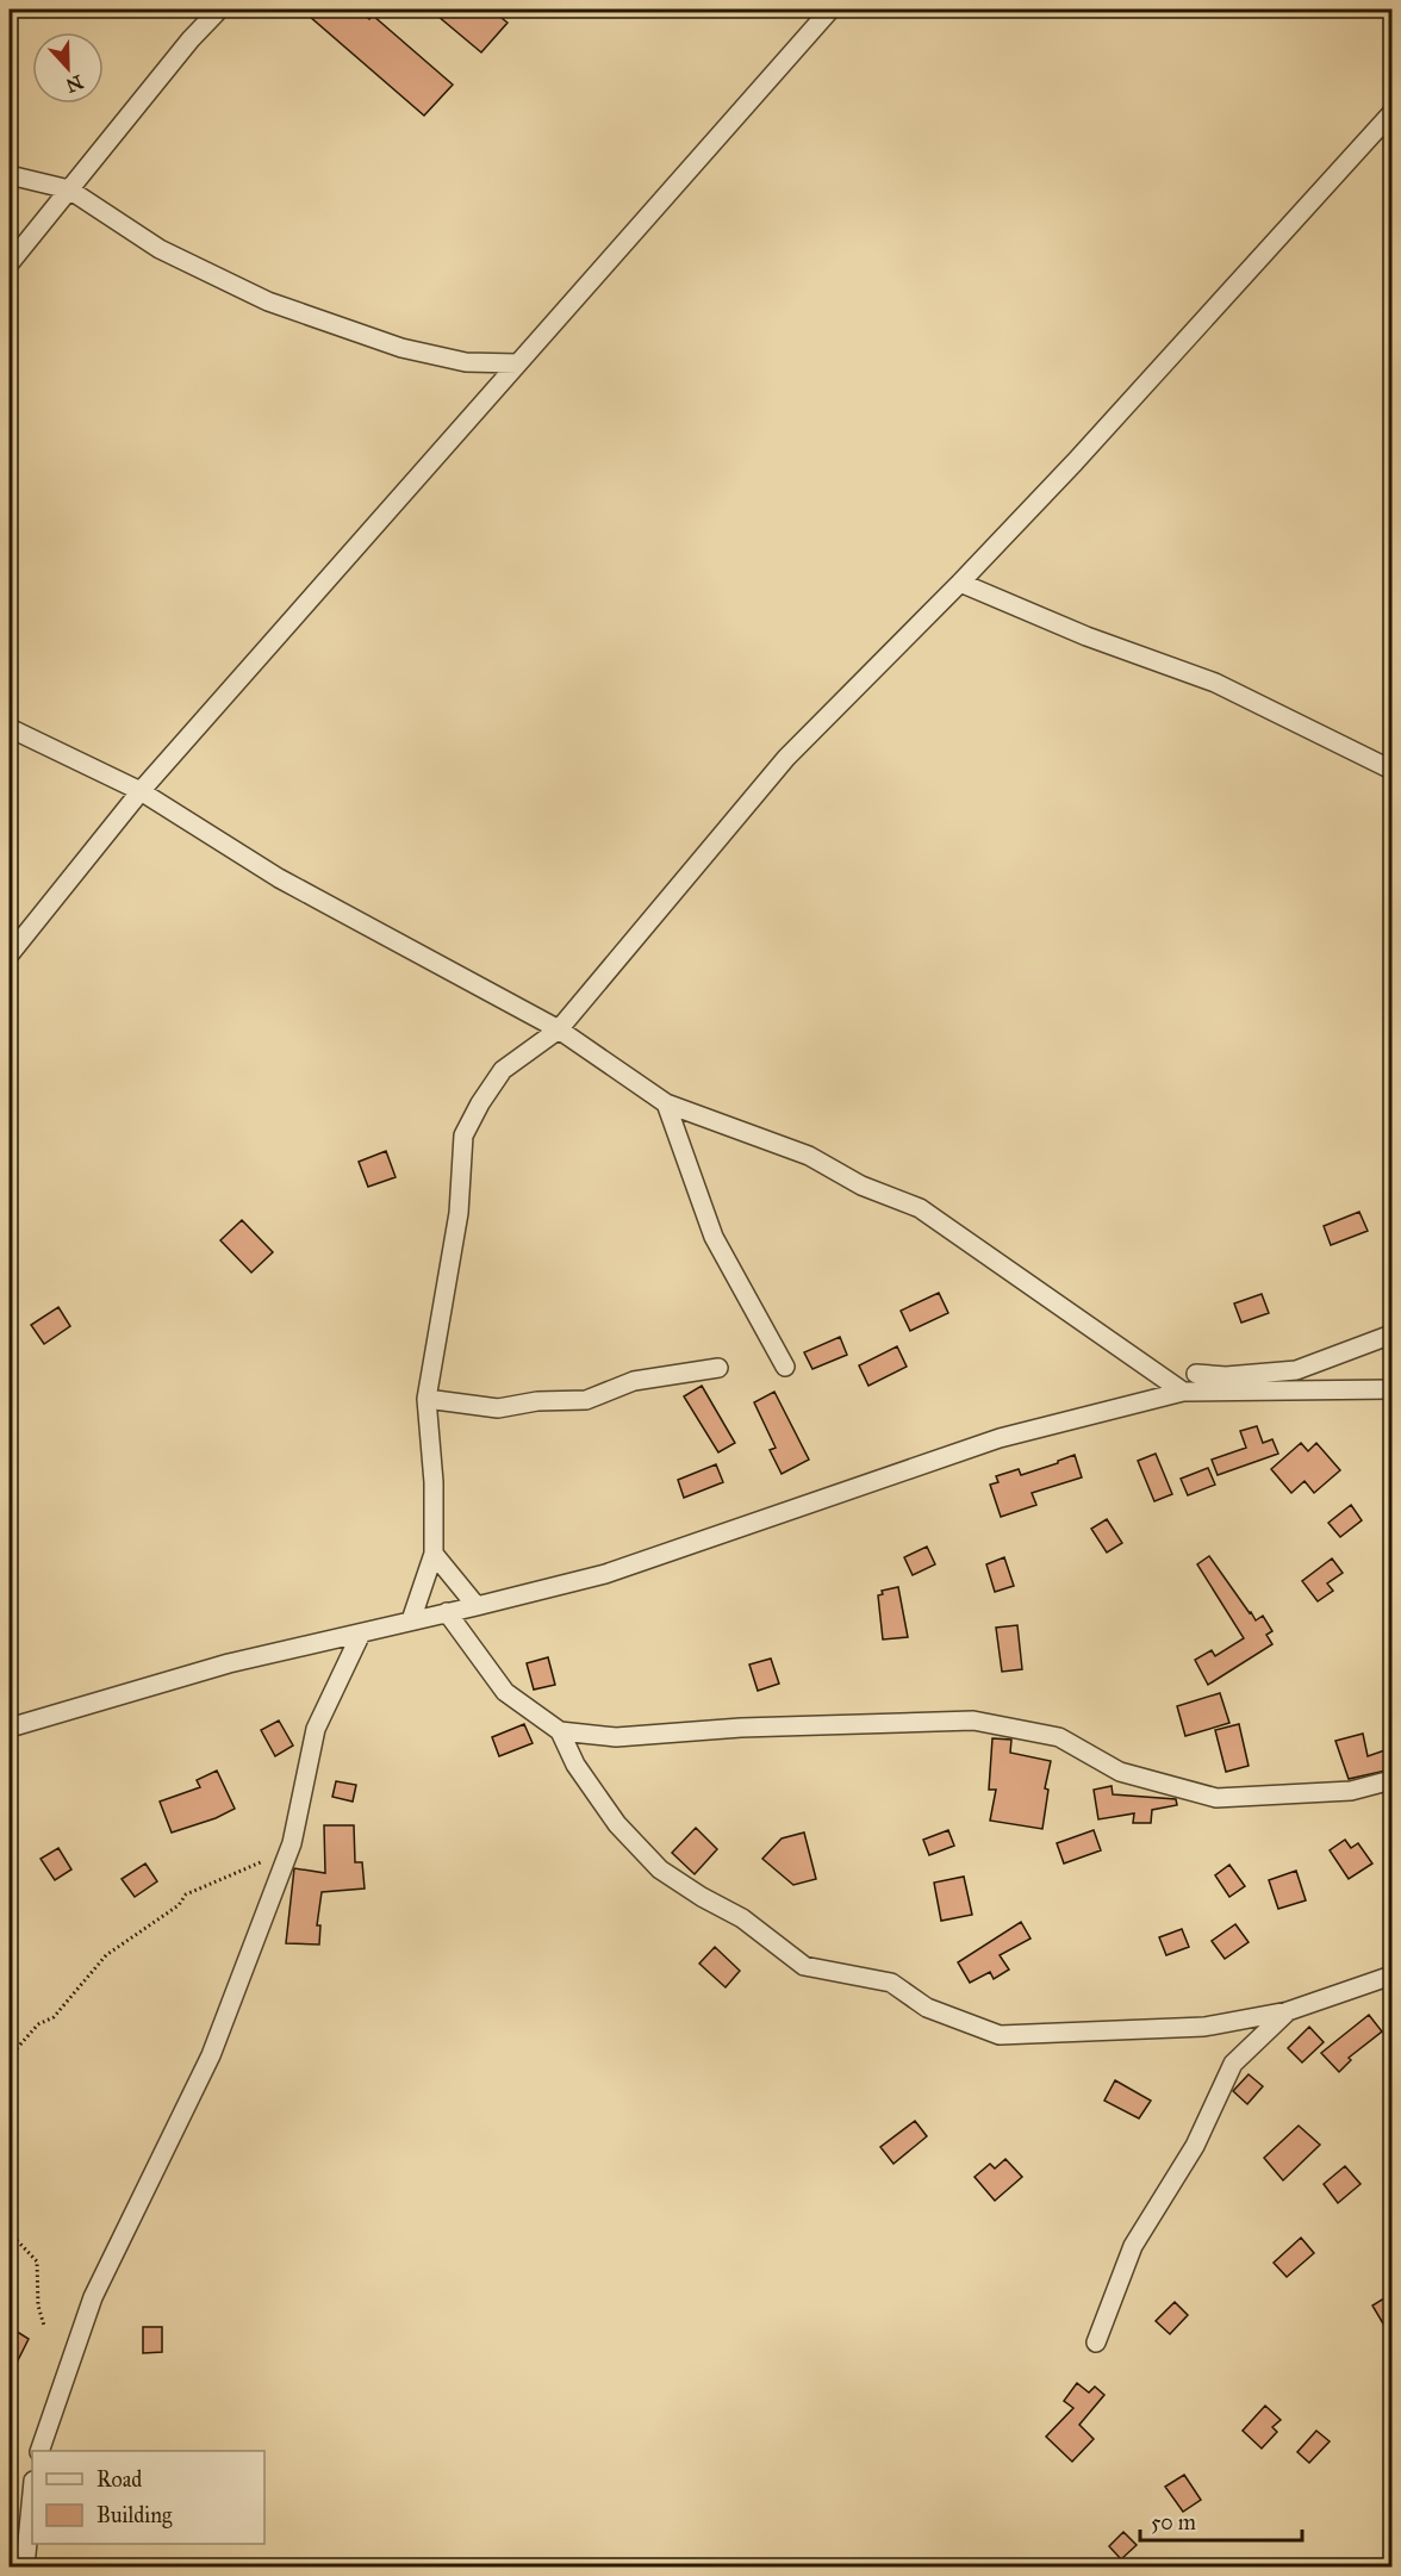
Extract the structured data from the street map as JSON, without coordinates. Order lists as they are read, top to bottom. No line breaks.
{"legend":["Road","Building"],"scale_bar":"50 m","north":"bottom"}
